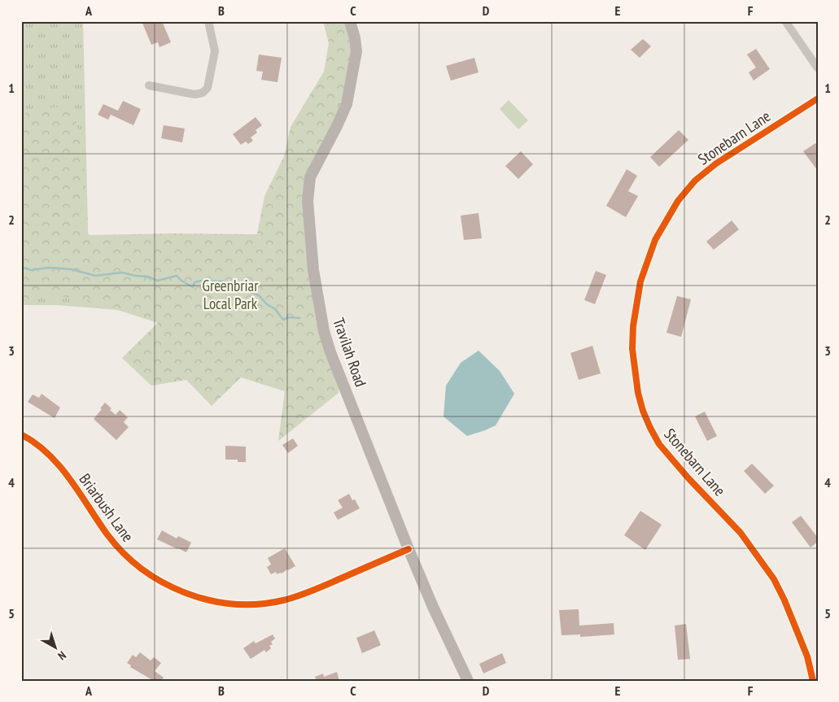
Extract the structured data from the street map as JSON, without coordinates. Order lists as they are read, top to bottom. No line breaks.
{"streets":{"main road":["Travilah Road"],"street":["Stonebarn Lane","Briarbush Lane"]},"crossings":[["Travilah Road","Briarbush Lane"]],"parks":["Greenbriar Local Park"],"north":"bottom right","grid":{"columns":["A","B","C","D","E","F"],"rows":["1","2","3","4","5"]}}
